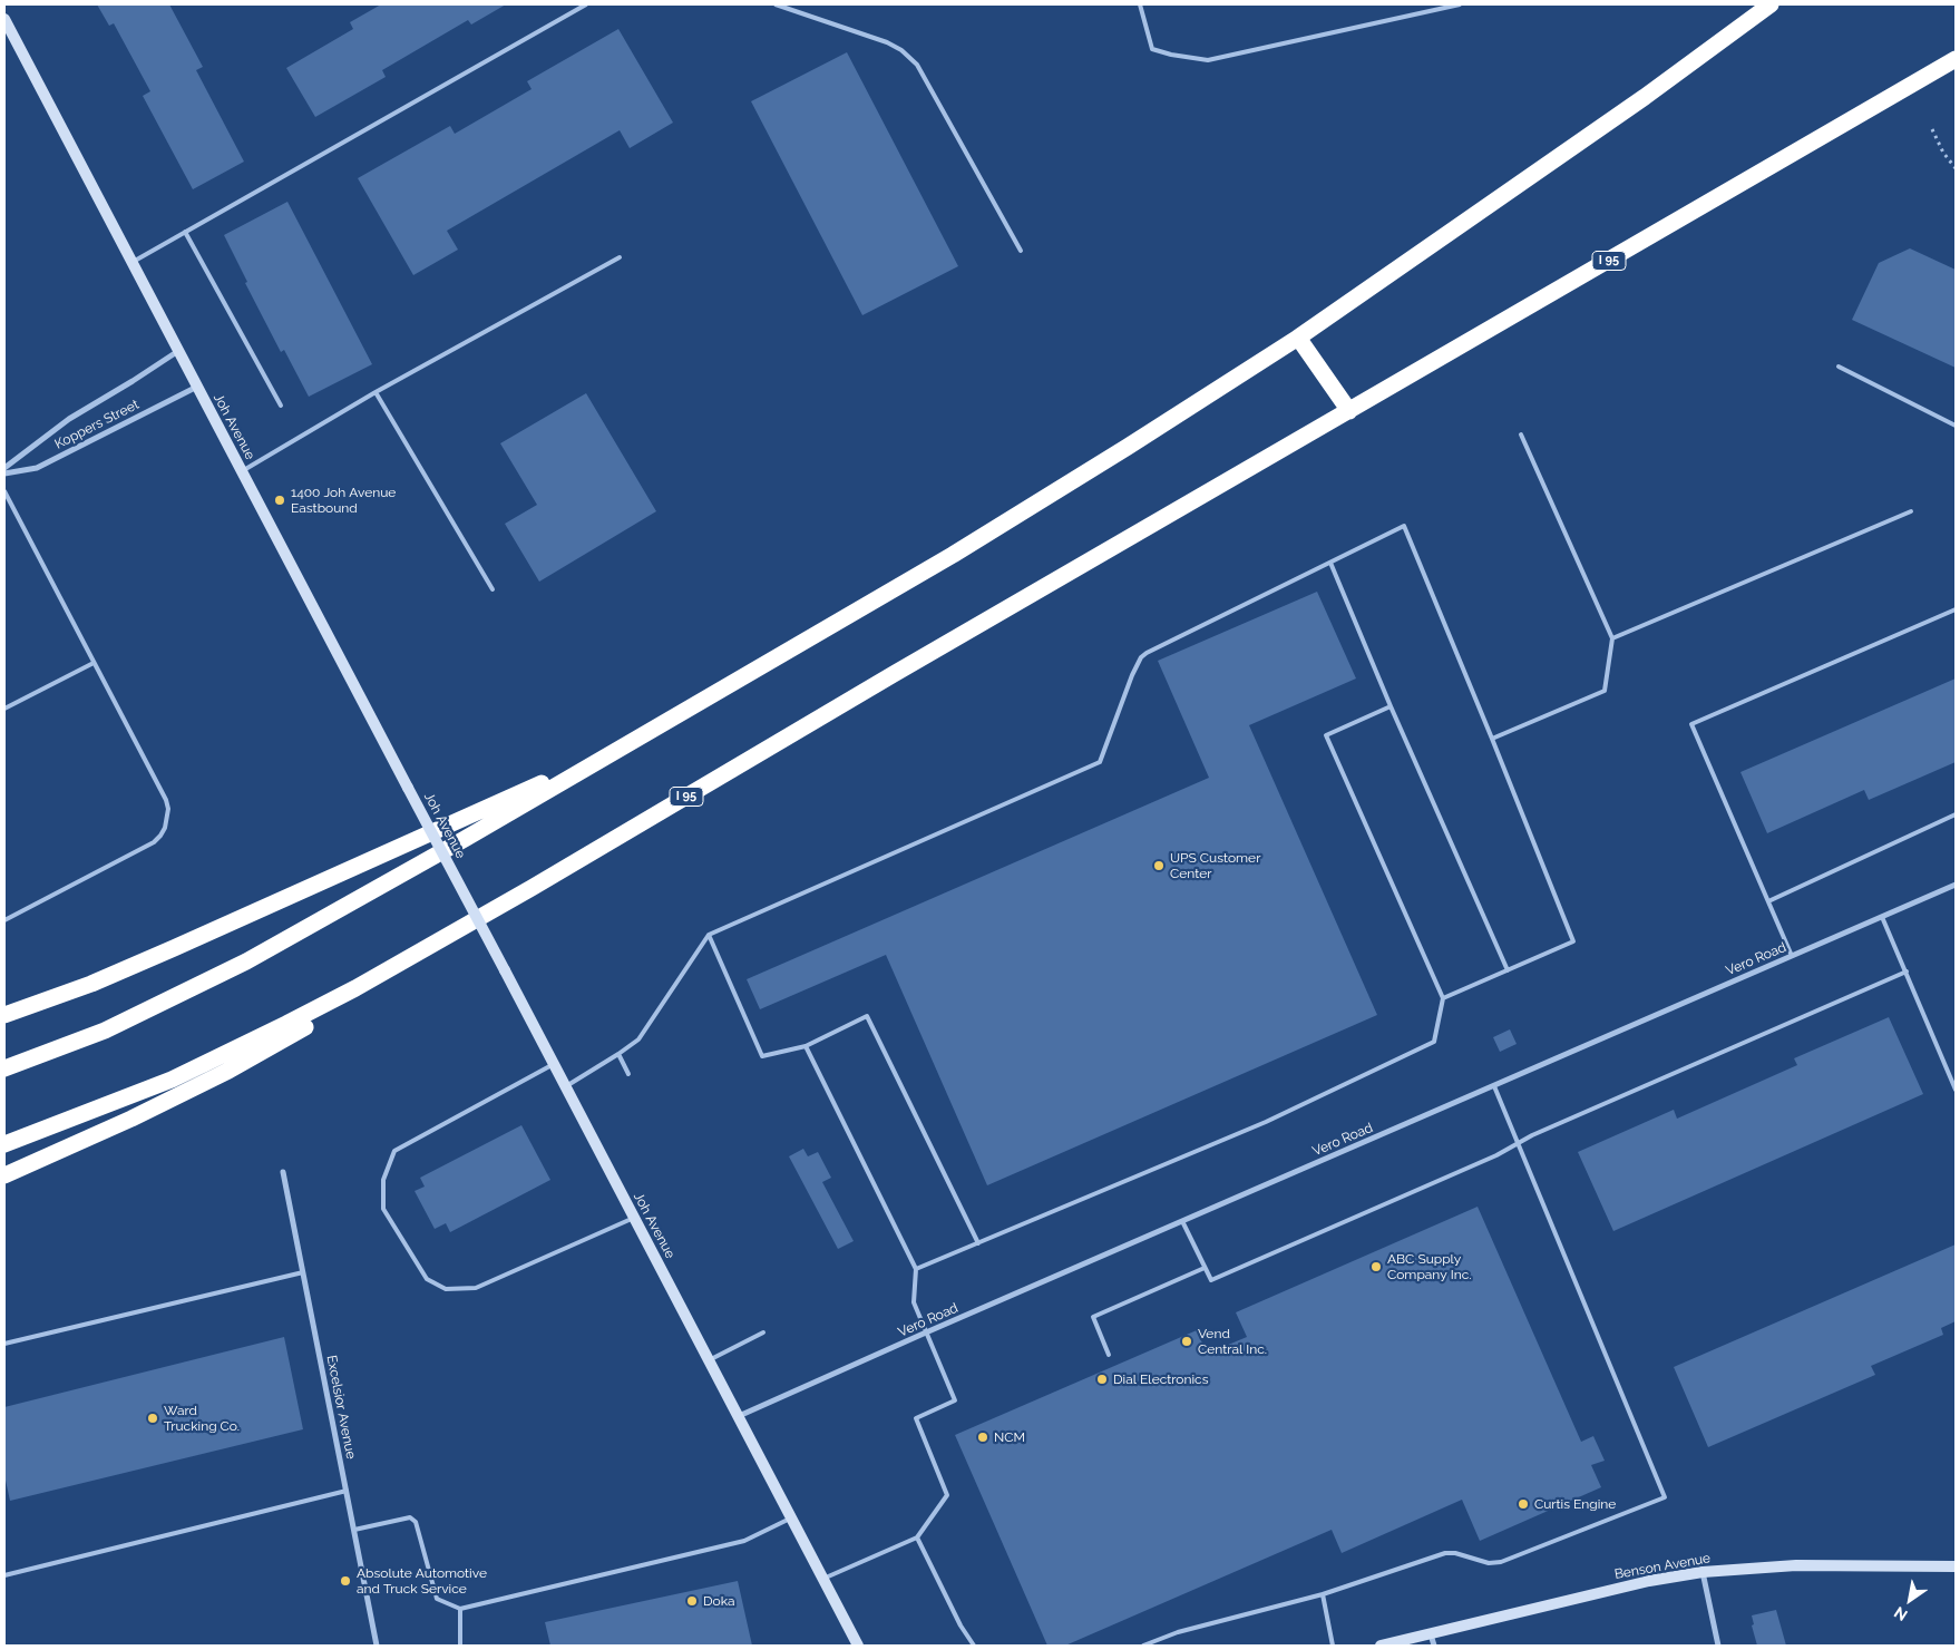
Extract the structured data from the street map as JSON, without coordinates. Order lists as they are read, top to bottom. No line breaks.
{"streets":{"highway":["I 95"],"street":["Koppers Street","Joh Avenue","Vero Road","Excelsior Avenue","Benson Avenue"]},"crossings":[["Koppers Street","Joh Avenue"],["Joh Avenue","Vero Road"]],"places":["1400 Joh Avenue Eastbound","UPS Customer Center","ABC Supply Company Inc.","Vend Central Inc.","Dial Electronics","Ward Trucking Co.","NCM","Curtis Engine","Absolute Automotive and Truck Service","Doka"],"north":"bottom left"}
